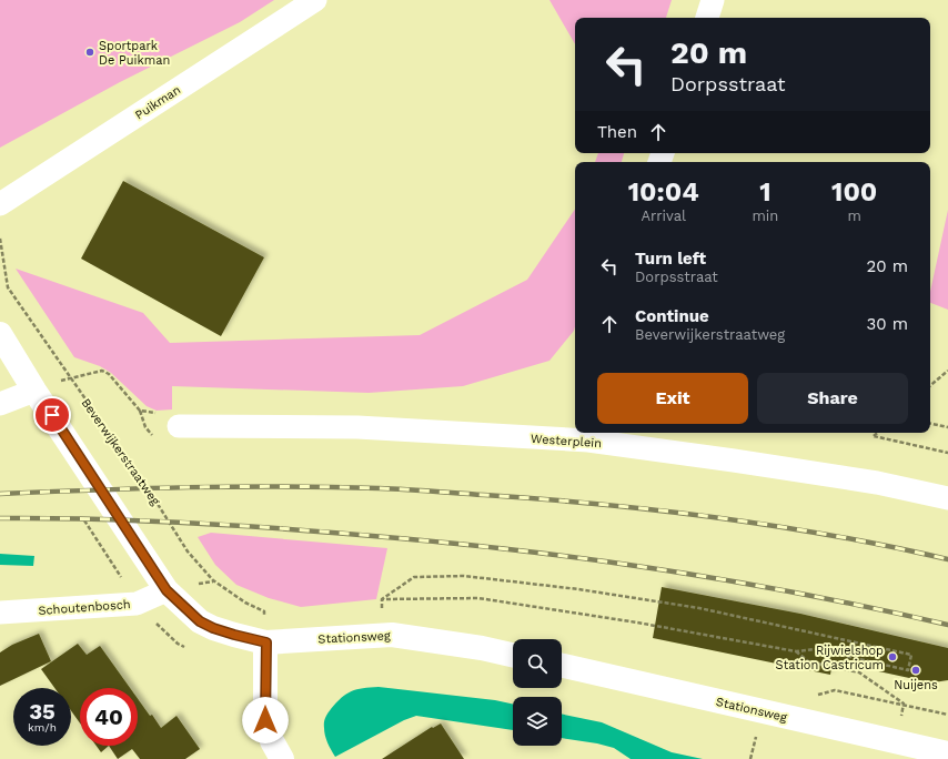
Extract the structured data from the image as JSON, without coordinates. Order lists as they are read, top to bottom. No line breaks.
{"streets":{"main road":["Stationsweg"],"street":["Puikman","Westerplein","Schoutenbosch"],"path":["Beverwijkerstraatweg"]},"crossings":[["Beverwijkerstraatweg","Stationsweg"],["Schoutenbosch","Stationsweg"]],"places":["Sportpark De Puikman","Rijwielshop Station Castricum","Nuijens"],"page":{"turn":["20 m","Dorpsstraat"],"then":"Then","eta":["10:04","Arrival","1","min","100","m"],"list":[{"name":"Turn left","note":"Dorpsstraat","value":"20 m"},{"name":"Continue","note":"Beverwijkerstraatweg","value":"30 m"}],"buttons":["Exit","Share"],"speed":"35 km/h","limit":"40"}}
